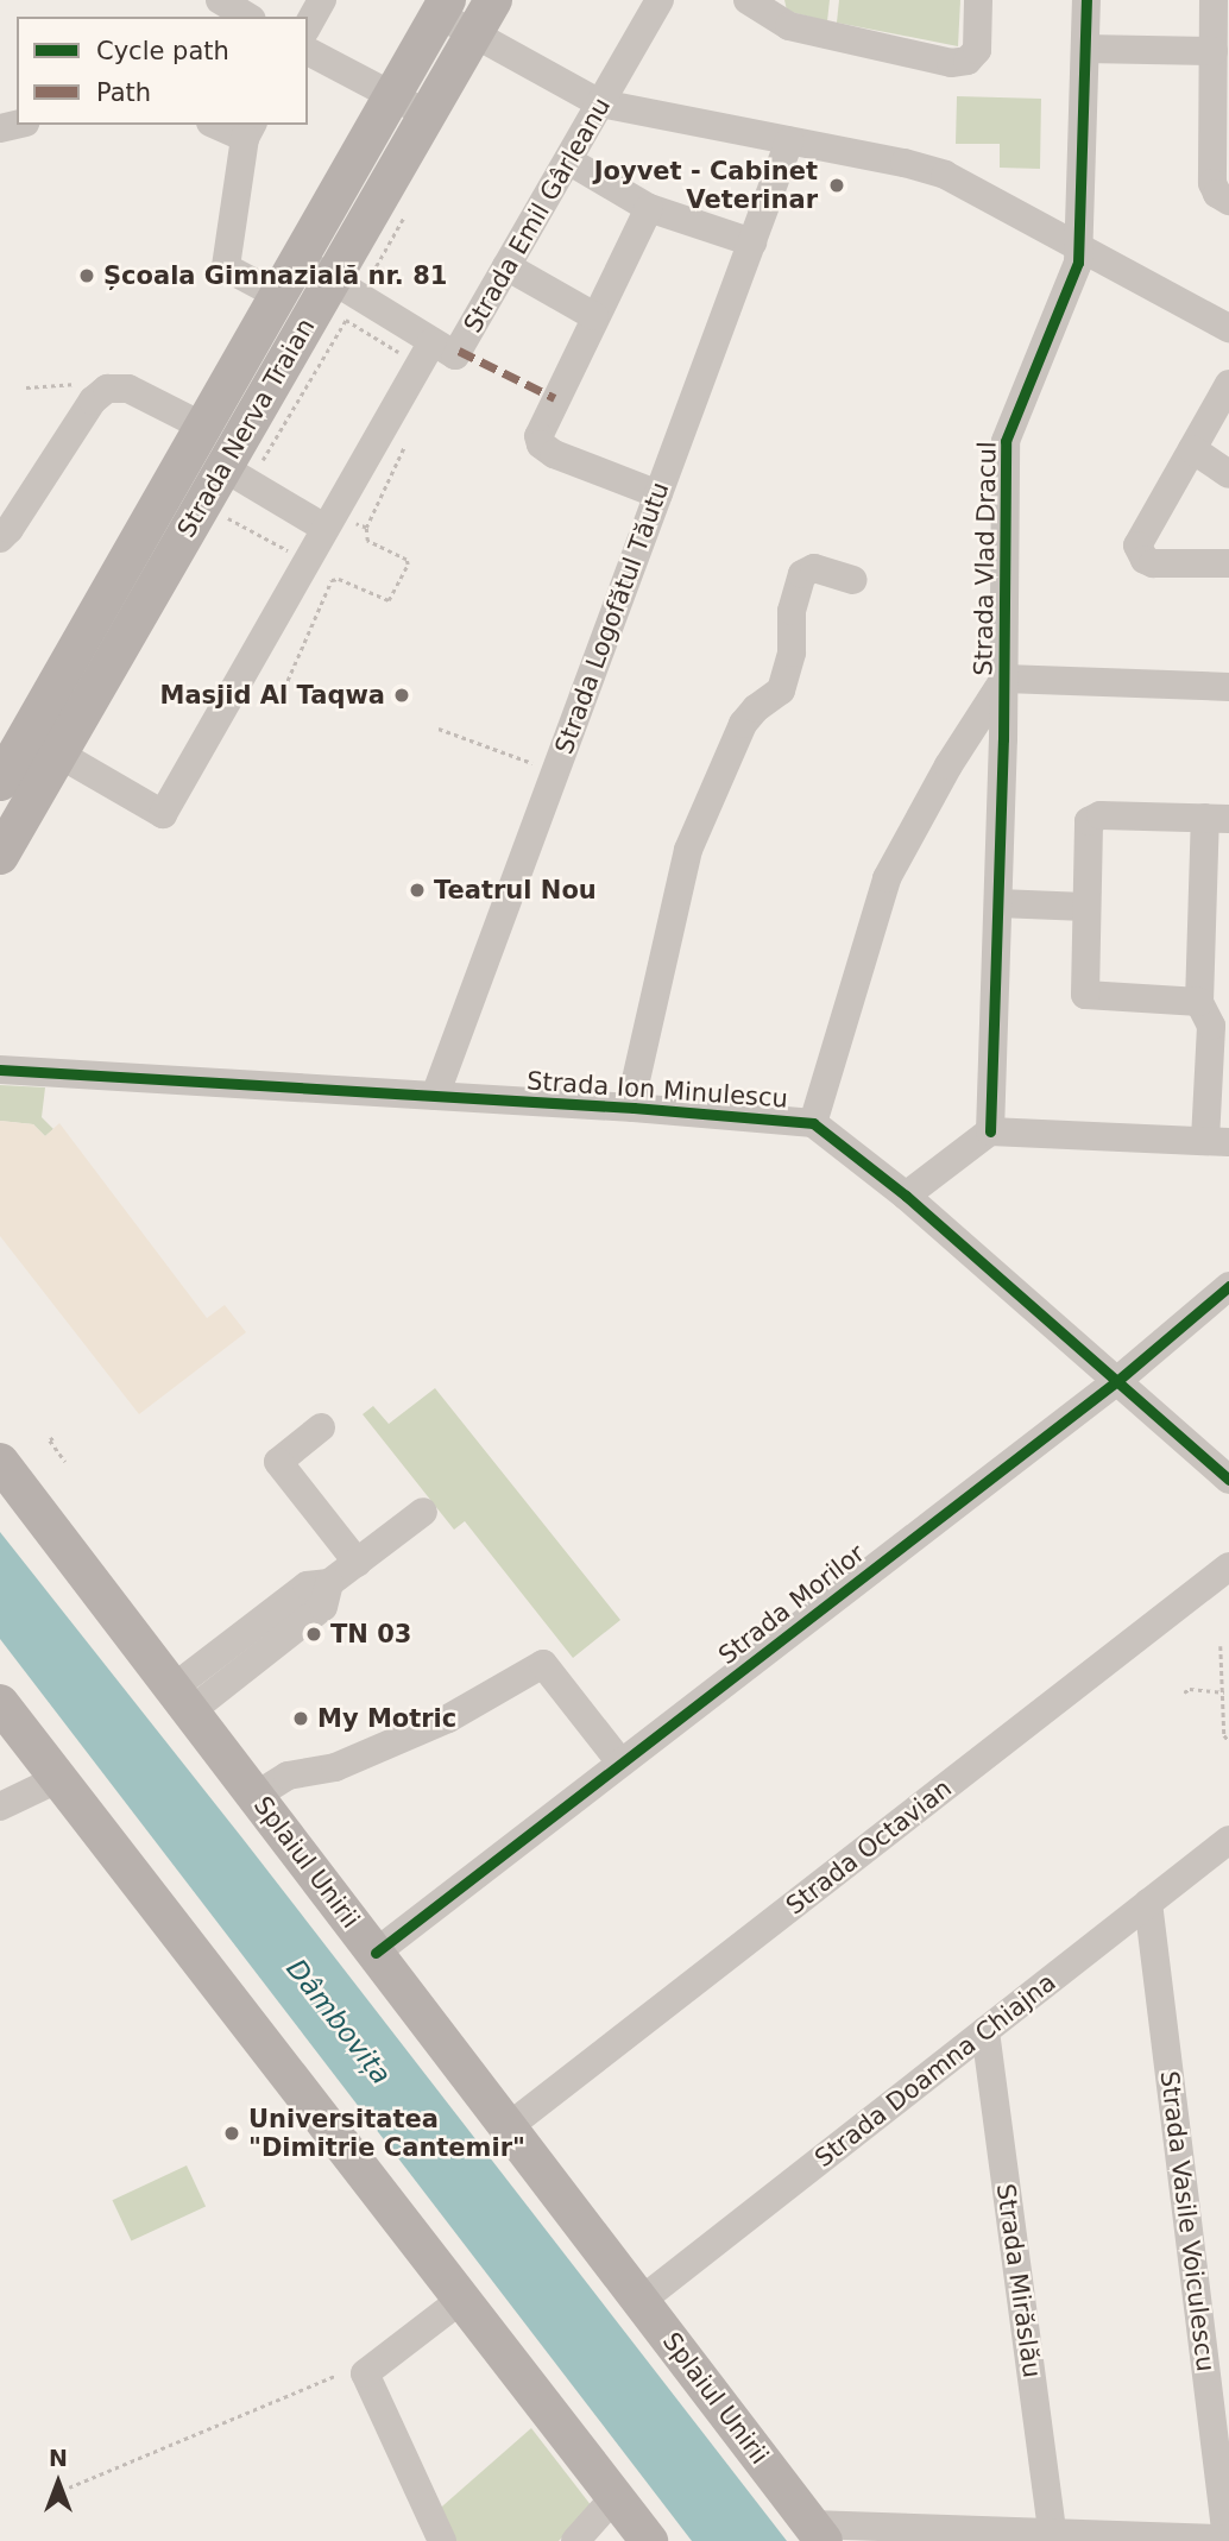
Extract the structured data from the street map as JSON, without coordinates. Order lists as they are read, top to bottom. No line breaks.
{"streets":{"main road":["Strada Nerva Traian","Splaiul Unirii"],"street":["Strada Emil Gârleanu","Strada Vlad Dracul","Strada Logofătul Tăutu","Strada Ion Minulescu","Strada Morilor","Strada Octavian","Strada Doamna Chiajna","Strada Vasile Voiculescu","Strada Mirăslău"]},"crossings":[["Strada Emil Gârleanu","Strada Nerva Traian"],["Strada Vlad Dracul","Strada Ion Minulescu"],["Strada Logofătul Tăutu","Strada Ion Minulescu"],["Strada Ion Minulescu","Strada Morilor"],["Strada Morilor","Splaiul Unirii"],["Strada Octavian","Splaiul Unirii"],["Splaiul Unirii","Strada Doamna Chiajna"],["Strada Doamna Chiajna","Strada Vasile Voiculescu"],["Strada Doamna Chiajna","Strada Mirăslău"]],"water":["Dâmbovița"],"places":["Joyvet - Cabinet Veterinar","Școala Gimnazială nr. 81","Masjid Al Taqwa","Teatrul Nou","TN 03","My Motric","Universitatea \"Dimitrie Cantemir\""],"legend":["Cycle path","Path"],"north":"top"}
